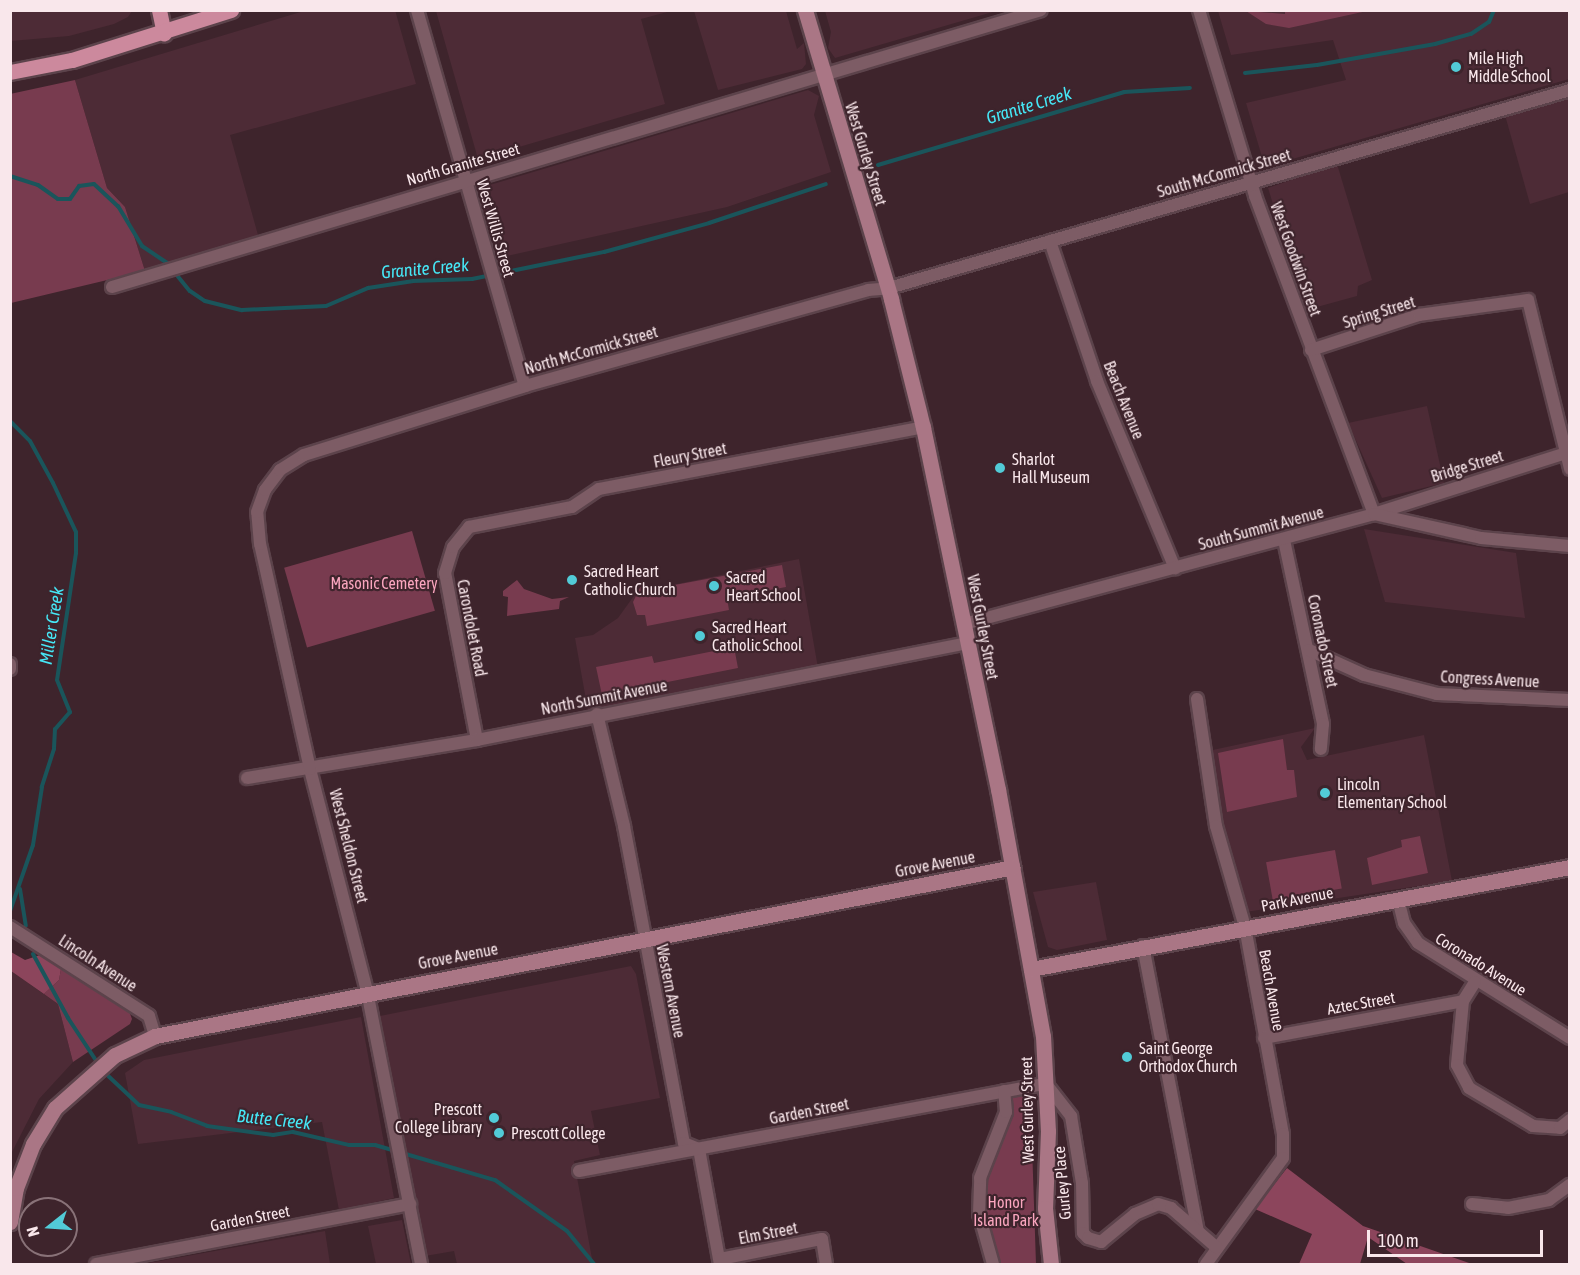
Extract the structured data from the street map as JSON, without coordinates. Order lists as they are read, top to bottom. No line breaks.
{"streets":{"main road":["West Gurley Street","Grove Avenue","Park Avenue"],"street":["North Granite Street","South McCormick Street","West Willis Street","West Goodwin Street","Spring Street","North McCormick Street","Beach Avenue","Fleury Street","Bridge Street","South Summit Avenue","Carondolet Road","Coronado Street","Congress Avenue","North Summit Avenue","West Sheldon Street","Lincoln Avenue","Coronado Avenue","Western Avenue","Aztec Street","Garden Street","Gurley Place","Elm Street"]},"crossings":[["West Gurley Street","North Granite Street"],["West Gurley Street","South McCormick Street"],["West Gurley Street","North McCormick Street"],["West Gurley Street","Fleury Street"],["West Gurley Street","South Summit Avenue"],["West Gurley Street","North Summit Avenue"],["West Gurley Street","Grove Avenue"],["West Gurley Street","Park Avenue"],["West Gurley Street","Garden Street"],["West Gurley Street","Gurley Place"],["North Granite Street","West Willis Street"],["South McCormick Street","West Goodwin Street"],["South McCormick Street","North McCormick Street"],["South McCormick Street","Beach Avenue"],["West Willis Street","North McCormick Street"],["West Goodwin Street","Spring Street"],["West Goodwin Street","Bridge Street"],["West Goodwin Street","South Summit Avenue"],["Spring Street","Bridge Street"],["North McCormick Street","West Sheldon Street"],["Beach Avenue","South Summit Avenue"],["Beach Avenue","Park Avenue"],["Beach Avenue","Aztec Street"],["Beach Avenue","Gurley Place"],["Fleury Street","Carondolet Road"],["Bridge Street","South Summit Avenue"],["South Summit Avenue","Coronado Street"],["Carondolet Road","North Summit Avenue"],["Coronado Street","Congress Avenue"],["North Summit Avenue","West Sheldon Street"],["North Summit Avenue","Western Avenue"],["West Sheldon Street","Grove Avenue"],["West Sheldon Street","Garden Street"],["Grove Avenue","Lincoln Avenue"],["Grove Avenue","Western Avenue"],["Park Avenue","Coronado Avenue"],["Western Avenue","Garden Street"],["Garden Street","Gurley Place"]],"water":["Granite Creek","Miller Creek","Butte Creek"],"parks":["Masonic Cemetery","Honor Island Park"],"places":["Mile High Middle School","Sharlot Hall Museum","Sacred Heart Catholic Church","Sacred Heart School","Sacred Heart Catholic School","Lincoln Elementary School","Saint George Orthodox Church","Prescott College Library","Prescott College"],"scale_bar":"100 m","north":"left"}
